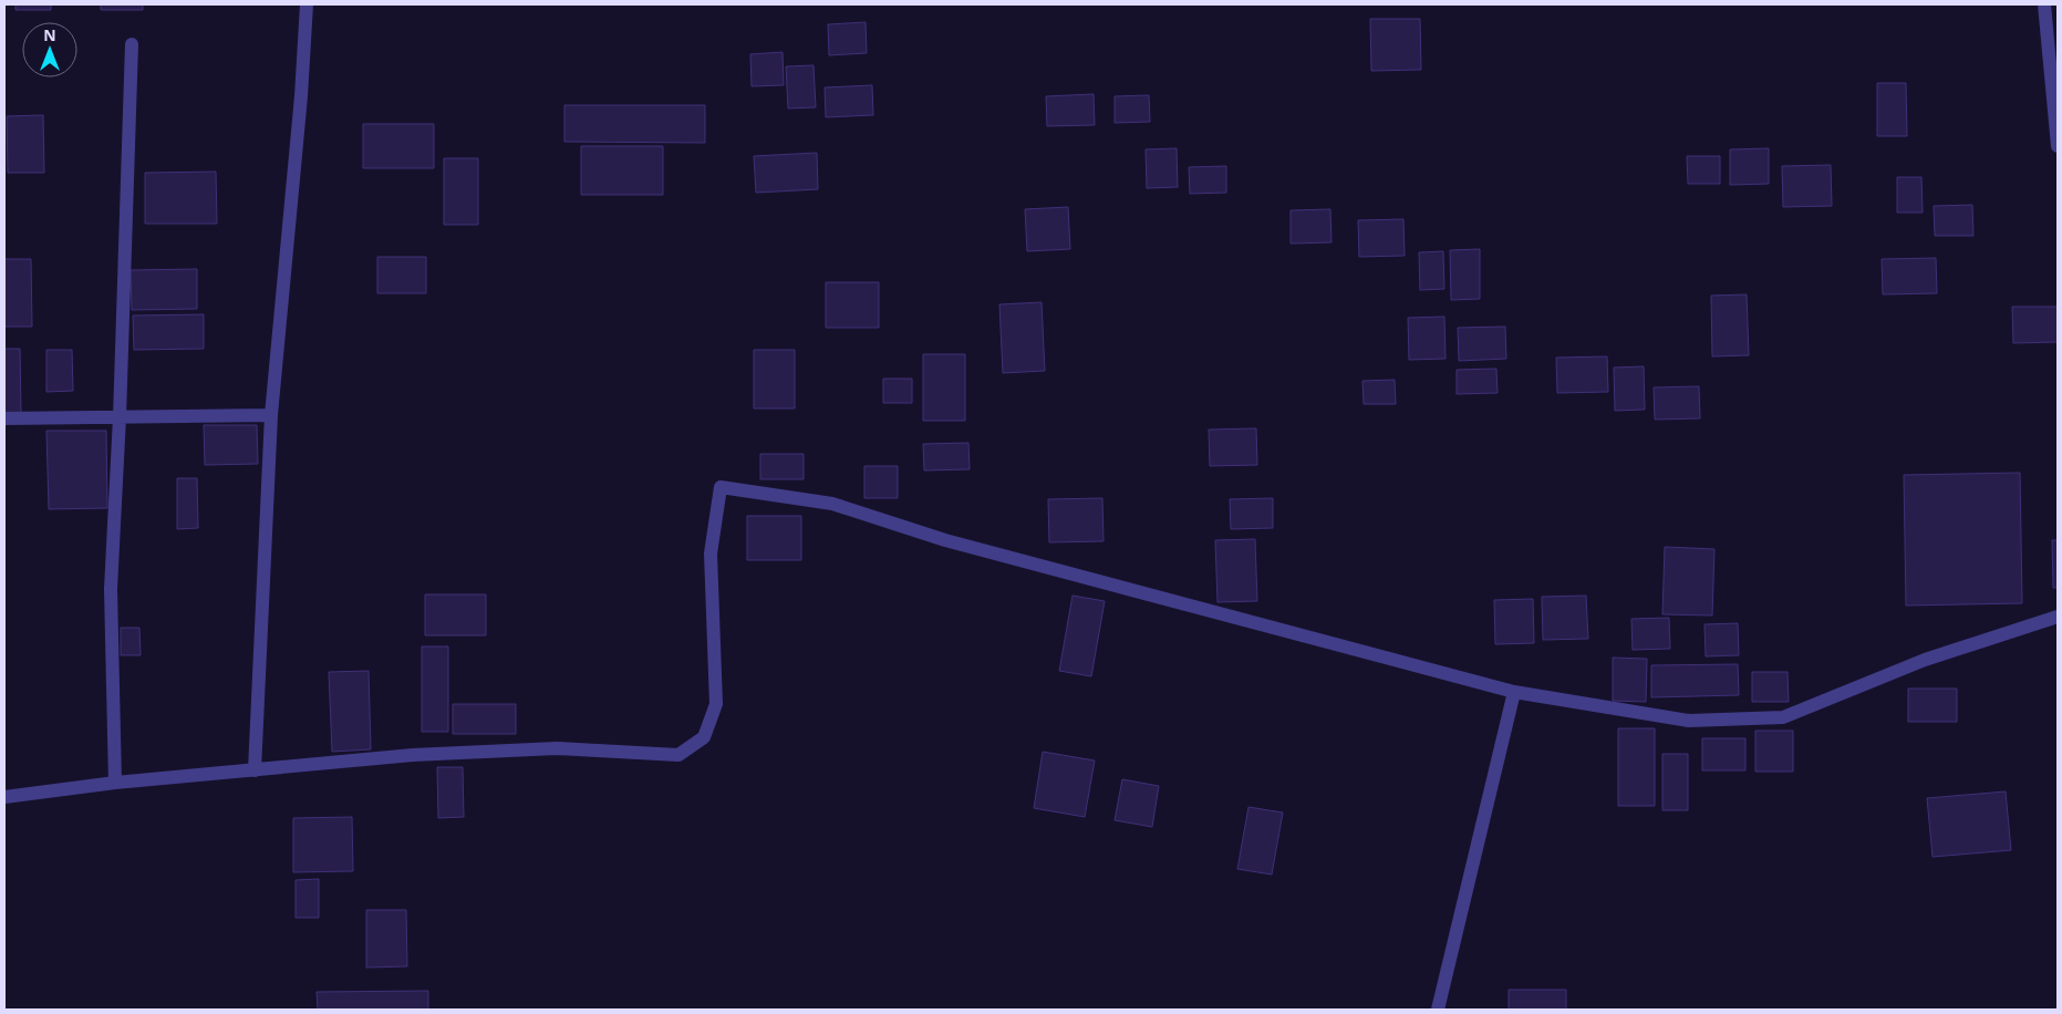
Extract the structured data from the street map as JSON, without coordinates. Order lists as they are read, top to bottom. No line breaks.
{"north":"top"}
